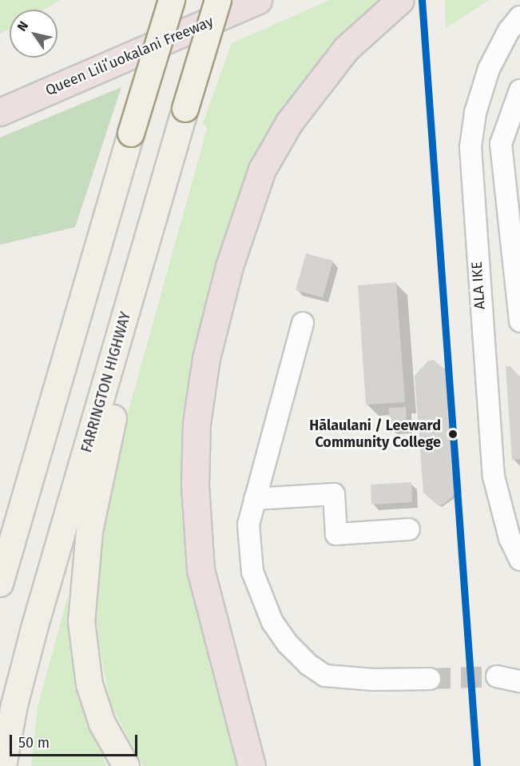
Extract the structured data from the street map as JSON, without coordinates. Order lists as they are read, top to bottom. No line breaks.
{"streets":{"highway":["Queen Liliʻuokalani Freeway"],"main road":["FARRINGTON HIGHWAY"],"street":["ALA IKE"]},"places":["Hālaulani / Leeward Community College"],"scale_bar":"50 m","north":"top left"}
